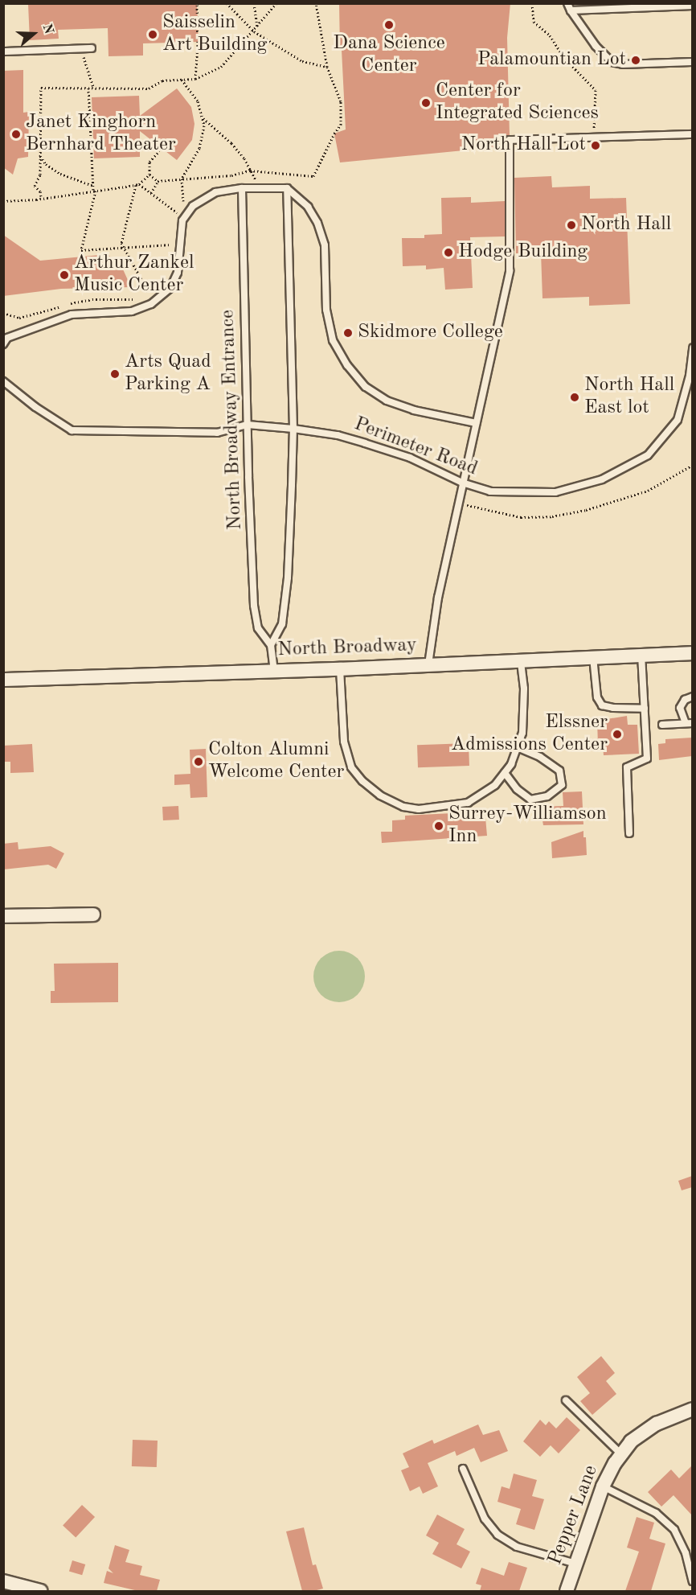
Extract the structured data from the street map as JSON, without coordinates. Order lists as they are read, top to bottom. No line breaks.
{"streets":{"street":["North Broadway","Pepper Lane"],"lane":["North Broadway Entrance","Perimeter Road"]},"crossings":[["North Broadway Entrance","Perimeter Road"],["North Broadway Entrance","North Broadway"]],"places":["Dana Science Center","Saisselin Art Building","Palamountian Lot","Center for Integrated Sciences","Janet Kinghorn Bernhard Theater","North Hall Lot","North Hall","Hodge Building","Arthur Zankel Music Center","Skidmore College","Arts Quad Parking A","North Hall East lot","Elssner Admissions Center","Colton Alumni Welcome Center","Surrey-Williamson Inn"],"north":"right"}
